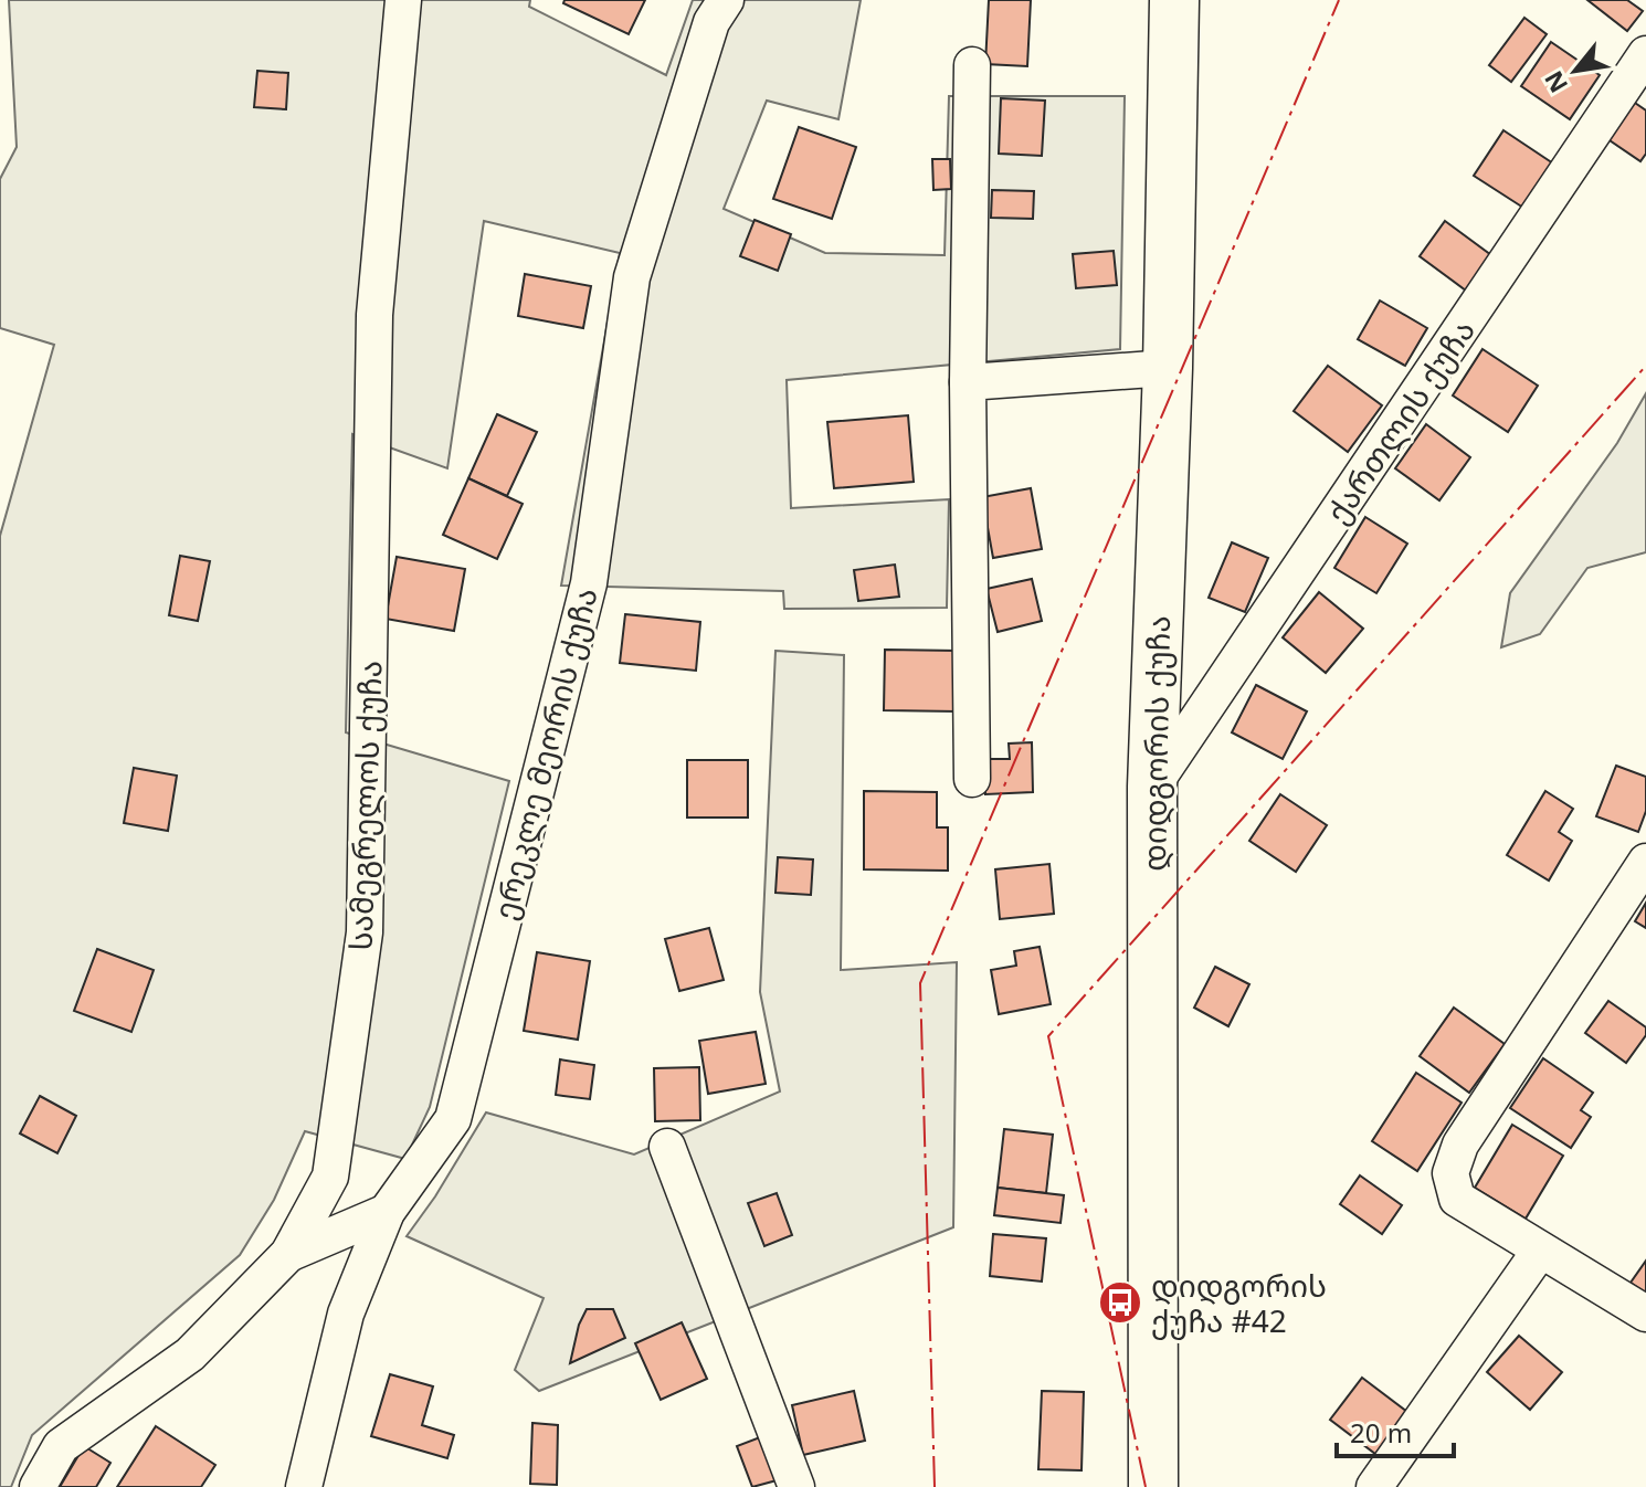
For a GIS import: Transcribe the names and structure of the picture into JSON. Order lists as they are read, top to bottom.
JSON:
{
  "streets": {
    "highway": ["დიდგორის ქუჩა"],
    "street": ["ქართლის ქუჩა", "ერეკლე მეორის ქუჩა", "სამეგრელოს ქუჩა"]
  },
  "crossings": [
    ["ქართლის ქუჩა", "დიდგორის ქუჩა"]
  ],
  "places": {
    "bus stop": ["დიდგორის ქუჩა #42"]
  },
  "scale_bar": "20 m",
  "north": "bottom left"
}
